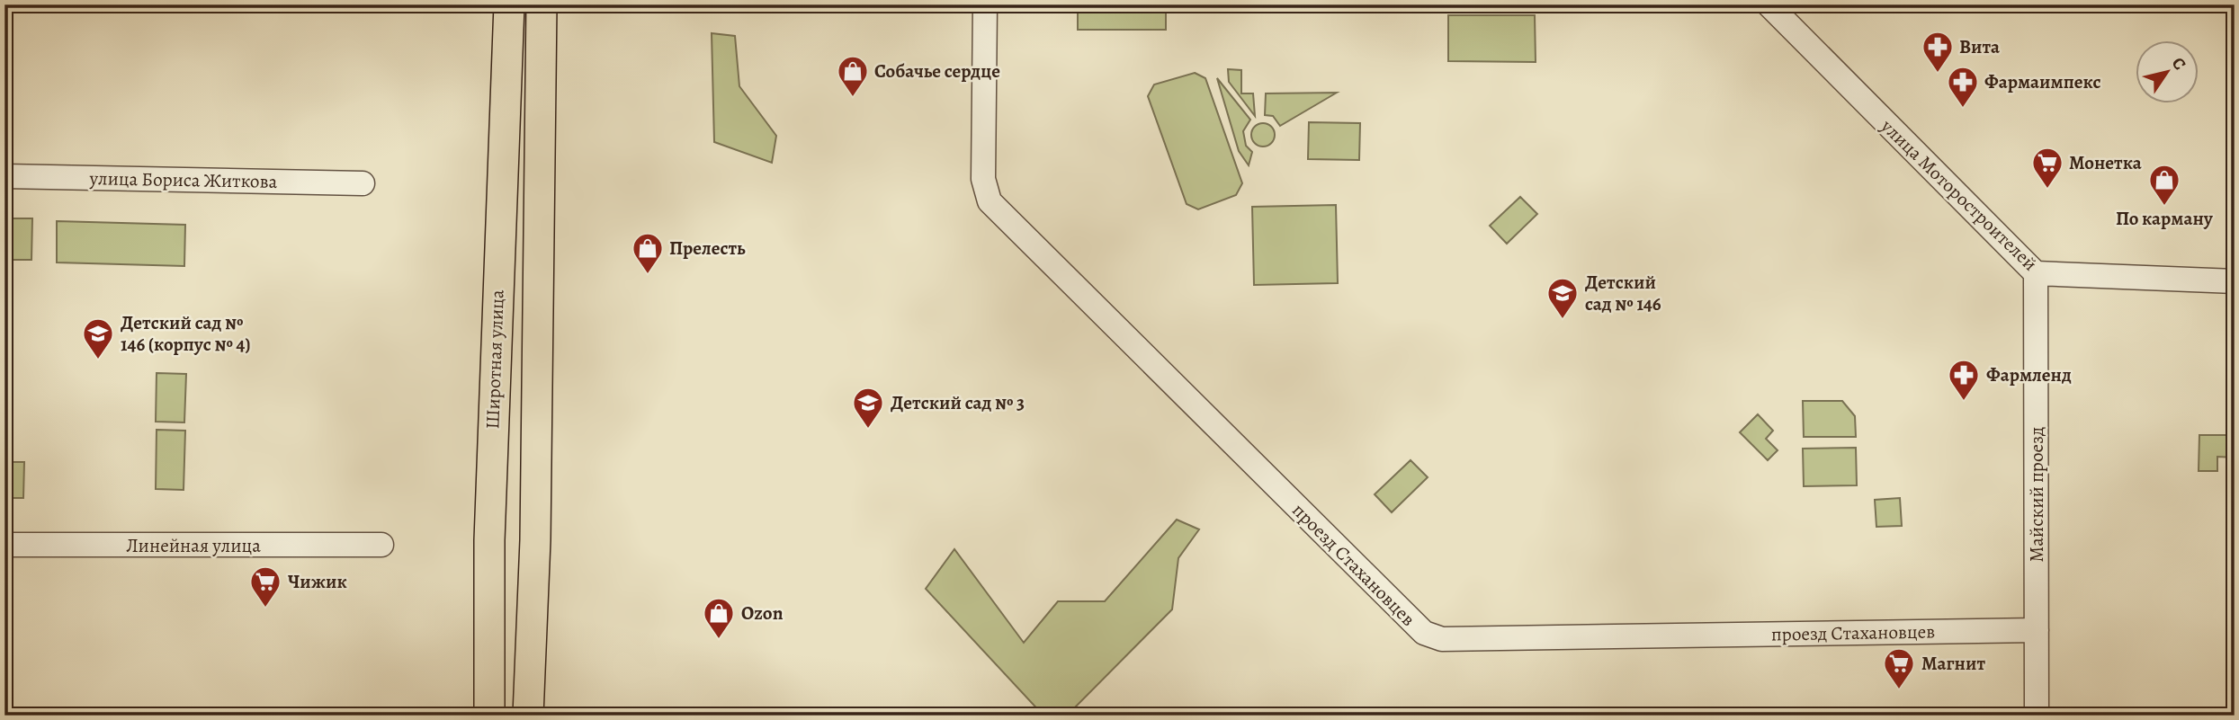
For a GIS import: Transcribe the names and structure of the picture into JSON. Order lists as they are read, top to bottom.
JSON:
{
  "streets": {
    "main road": ["Широтная улица"],
    "street": [
      "улица Бориса Житкова",
      "улица Моторостроителей",
      "Майский проезд",
      "Линейная улица",
      "проезд Стахановцев"
    ]
  },
  "crossings": [
    ["улица Моторостроителей", "Майский проезд"],
    ["Майский проезд", "проезд Стахановцев"]
  ],
  "places": {
    "pharmacy": ["Вита", "Фармаимпекс", "Фармленд"],
    "shop": [
      "Собачье сердце",
      "По карману",
      "Прелесть",
      "Ozon"
    ],
    "supermarket": ["Монетка", "Чижик", "Магнит"],
    "school or university": ["Детский сад № 146", "Детский сад № 146 (корпус № 4)", "Детский сад № 3"]
  },
  "north": "top right"
}
